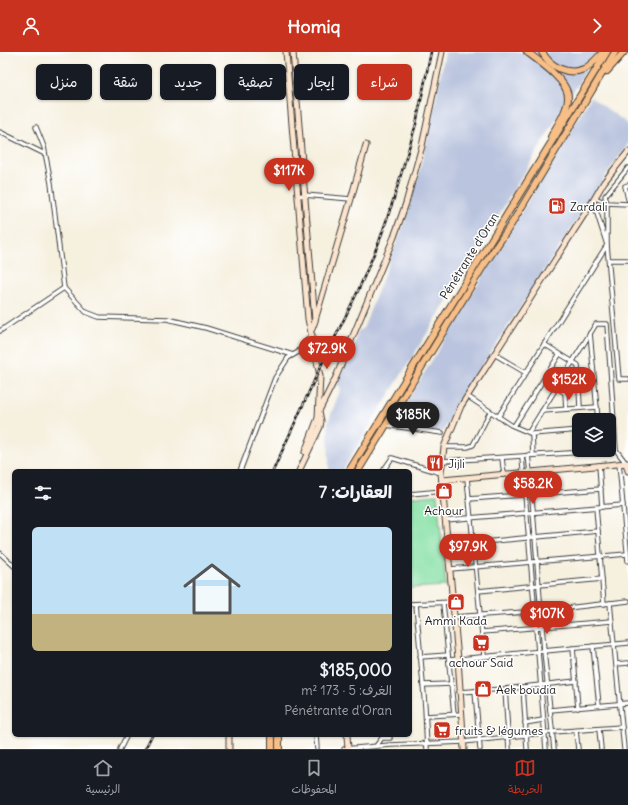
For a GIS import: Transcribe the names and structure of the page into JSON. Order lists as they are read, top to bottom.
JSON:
{
  "streets": {
    "highway": ["Pénétrante d'Oran"]
  },
  "places": {
    "fuel station": ["Zardali"],
    "restaurant": ["Jijli"],
    "shop": ["Achour", "Ammi Kada", "Aek boudia"],
    "supermarket": ["achour Said", "fruits & légumes"]
  },
  "page": {
    "header": "Homiq",
    "chip": [
      "شراء",
      "إيجار",
      "تصفية",
      "جديد",
      "شقة",
      "منزل"
    ],
    "price": [
      "$117K",
      "$72.9K",
      "$152K",
      "$185K",
      "$58.2K",
      "$97.9K",
      "$107K"
    ],
    "heading": "العقارات: 7",
    "list": [
      {
        "name": "$185,000",
        "note": "الغرف: 5 · 173 m² · Pénétrante d'Oran"
      }
    ],
    "tabs": ["الخريطة", "المحفوظات", "الرئيسية"]
  }
}
